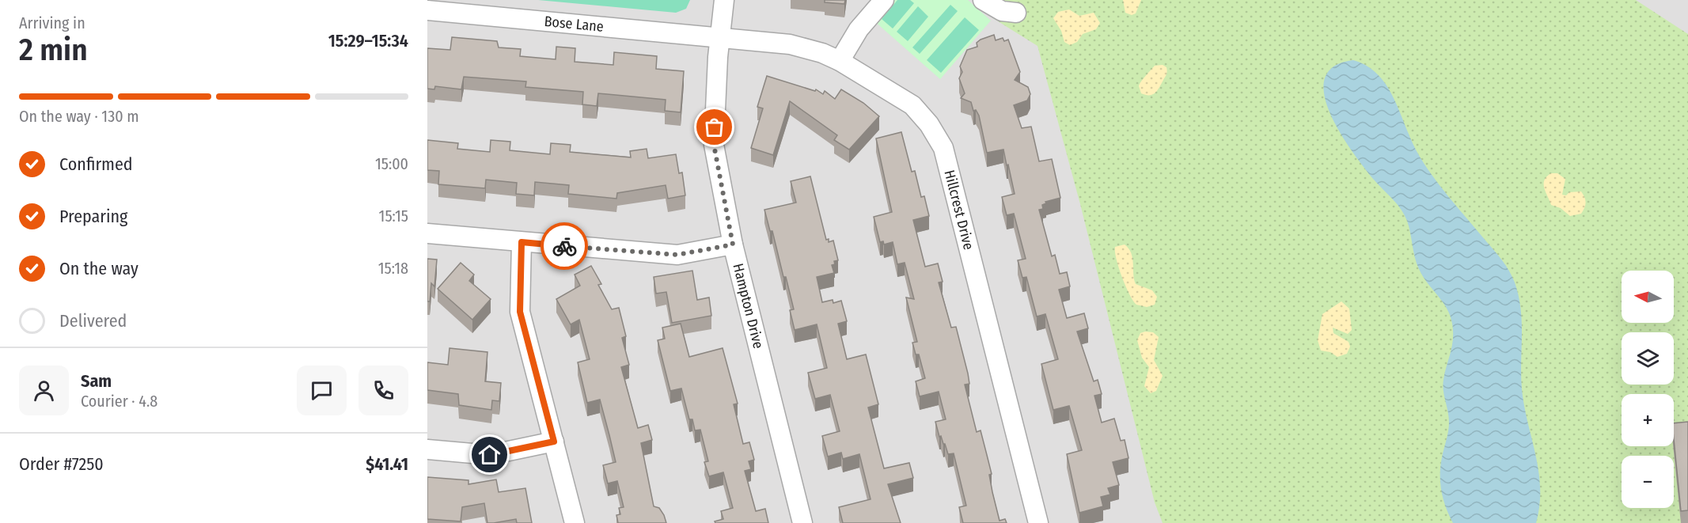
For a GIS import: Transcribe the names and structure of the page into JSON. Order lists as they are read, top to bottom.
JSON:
{
  "streets": {
    "street": ["Bose Lane", "Hillcrest Drive", "Hampton Drive"]
  },
  "crossings": [
    ["Bose Lane", "Hillcrest Drive"],
    ["Bose Lane", "Hampton Drive"],
    ["Hillcrest Drive", "Hampton Drive"]
  ],
  "north": "left",
  "page": {
    "heading": ["2 min", "Arriving in", "15:29–15:34"],
    "panel": [
      "Sam",
      "Courier · 4.8",
      "Order #7250",
      "$41.41"
    ],
    "bar": "On the way · 130 m",
    "list": [
      ["Confirmed", "15:00"],
      ["Preparing", "15:15"],
      ["On the way", "15:18"],
      "Delivered"
    ],
    "map_buttons": ["+", "−"]
  }
}
